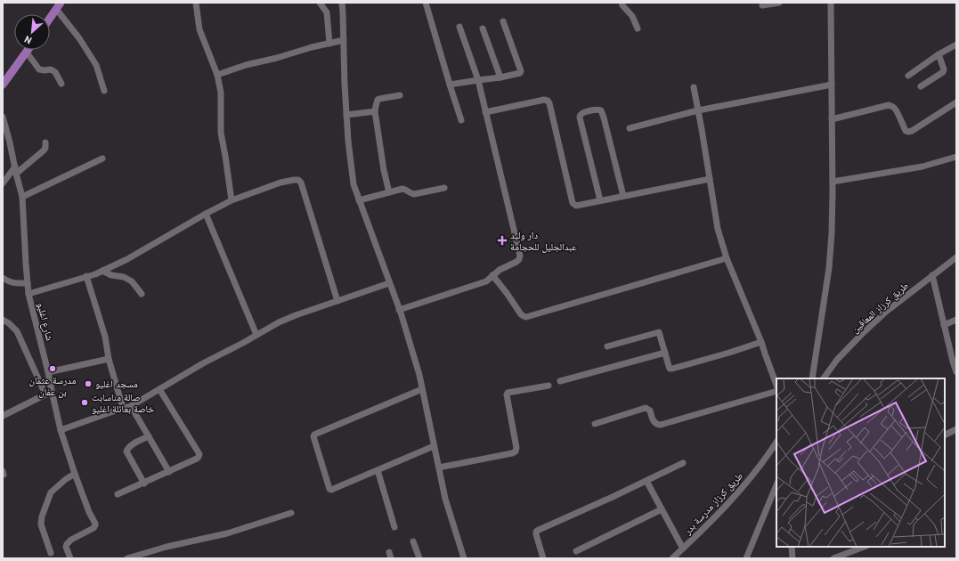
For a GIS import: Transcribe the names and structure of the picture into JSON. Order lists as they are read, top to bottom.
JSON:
{
  "streets": {
    "street": ["طريق كرزاز المعاقين", "شارع اغليو", "طريق كرزاز مدرسة بدر"]
  },
  "places": {
    "health": ["دار وليد عبدالجليل للحجامة"],
    "other": ["مدرسة عثمان بن عفان", "مسجد اغليو", "صالة مناسابت خاصة بعائلة اغليو"]
  },
  "north": "bottom left"
}
